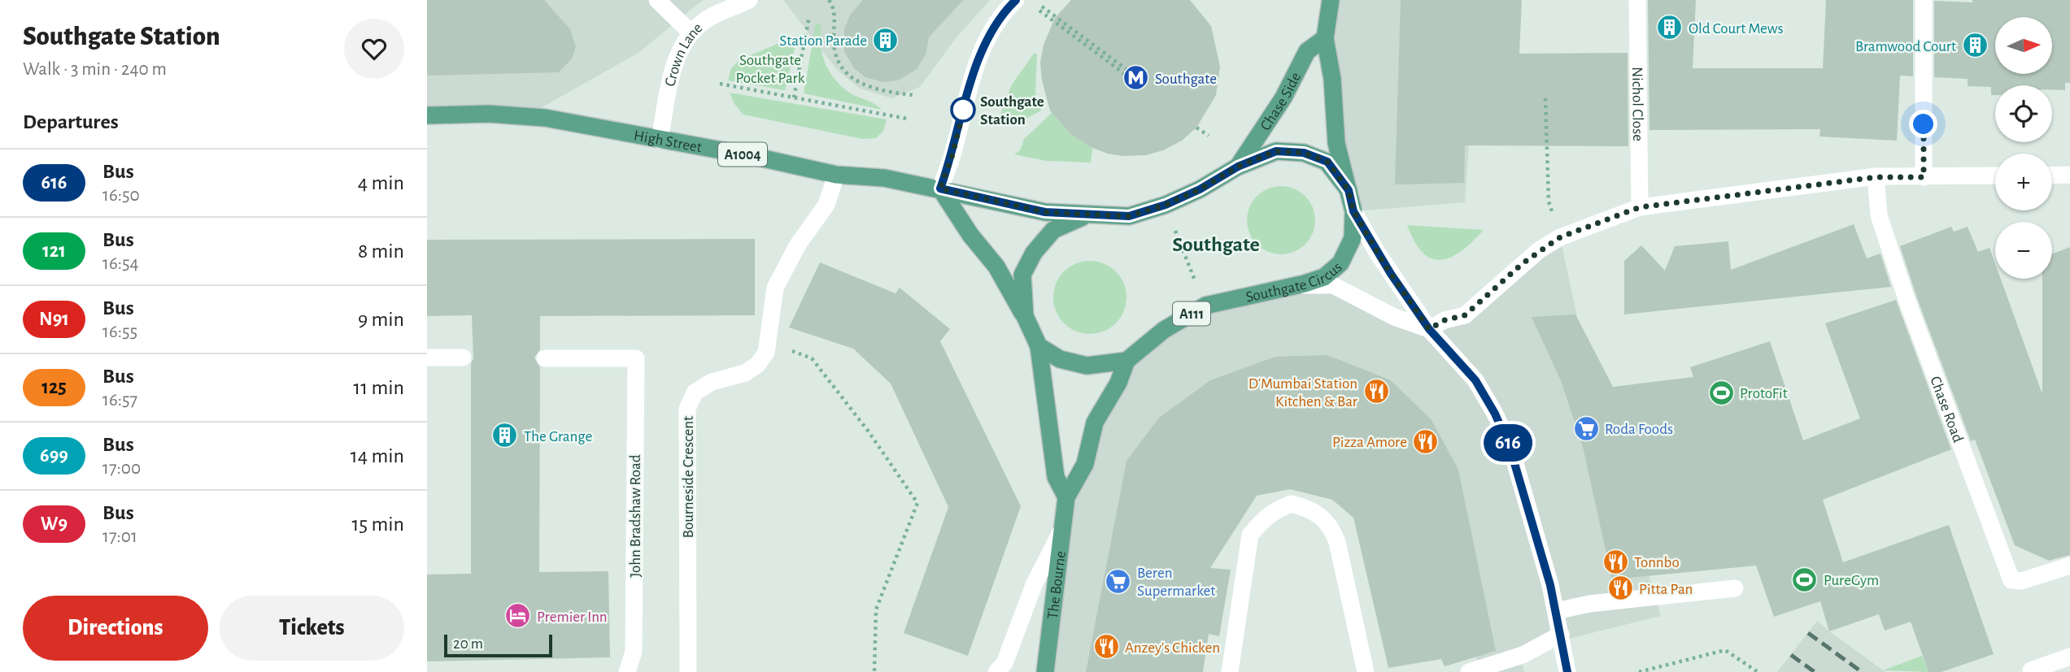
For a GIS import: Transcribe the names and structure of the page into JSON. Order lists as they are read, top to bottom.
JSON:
{
  "streets": {
    "main road": [
      "Chase Side",
      "High Street",
      "A1004",
      "Southgate Circus",
      "A111",
      "The Bourne"
    ],
    "street": [
      "Crown Lane",
      "Nichol Close",
      "Chase Road",
      "Bourneside Crescent",
      "John Bradshaw Road"
    ]
  },
  "crossings": [
    ["Crown Lane", "High Street"],
    ["Chase Side", "Southgate Circus"],
    ["Chase Side", "A111"],
    ["High Street", "Southgate Circus"],
    ["High Street", "Bourneside Crescent"],
    ["Southgate Circus", "A111"],
    ["Southgate Circus", "The Bourne"],
    ["A111", "The Bourne"]
  ],
  "districts": ["Southgate"],
  "parks": ["Southgate Pocket Park"],
  "places": {
    "building": [
      "Old Court Mews",
      "Station Parade",
      "Bramwood Court",
      "The Grange"
    ],
    "metro station": ["Southgate"],
    "other": ["Southgate Station"],
    "restaurant": [
      "D'Mumbai Station Kitchen & Bar",
      "Pizza Amore",
      "Tonnbo",
      "Pitta Pan",
      "Anzey's Chicken"
    ],
    "sports": ["ProtoFit", "PureGym"],
    "supermarket": ["Roda Foods", "Beren Supermarket"],
    "hotel": ["Premier Inn"]
  },
  "lines": ["bus line 616"],
  "scale_bar": "20 m",
  "north": "right",
  "page": {
    "heading": [
      ["Southgate Station", "Walk · 3 min · 240 m"],
      "Departures"
    ],
    "on_map": "616",
    "map_buttons": ["+", "−"],
    "list": [
      {
        "mark": "616",
        "name": "Bus",
        "note": "16:50",
        "value": "4 min"
      },
      {
        "mark": "121",
        "name": "Bus",
        "note": "16:54",
        "value": "8 min"
      },
      {
        "mark": "N91",
        "name": "Bus",
        "note": "16:55",
        "value": "9 min"
      },
      {
        "mark": "125",
        "name": "Bus",
        "note": "16:57",
        "value": "11 min"
      },
      {
        "mark": "699",
        "name": "Bus",
        "note": "17:00",
        "value": "14 min"
      },
      {
        "mark": "W9",
        "name": "Bus",
        "note": "17:01",
        "value": "15 min"
      }
    ],
    "buttons": ["Directions", "Tickets"],
    "scale": "20 m"
  }
}
